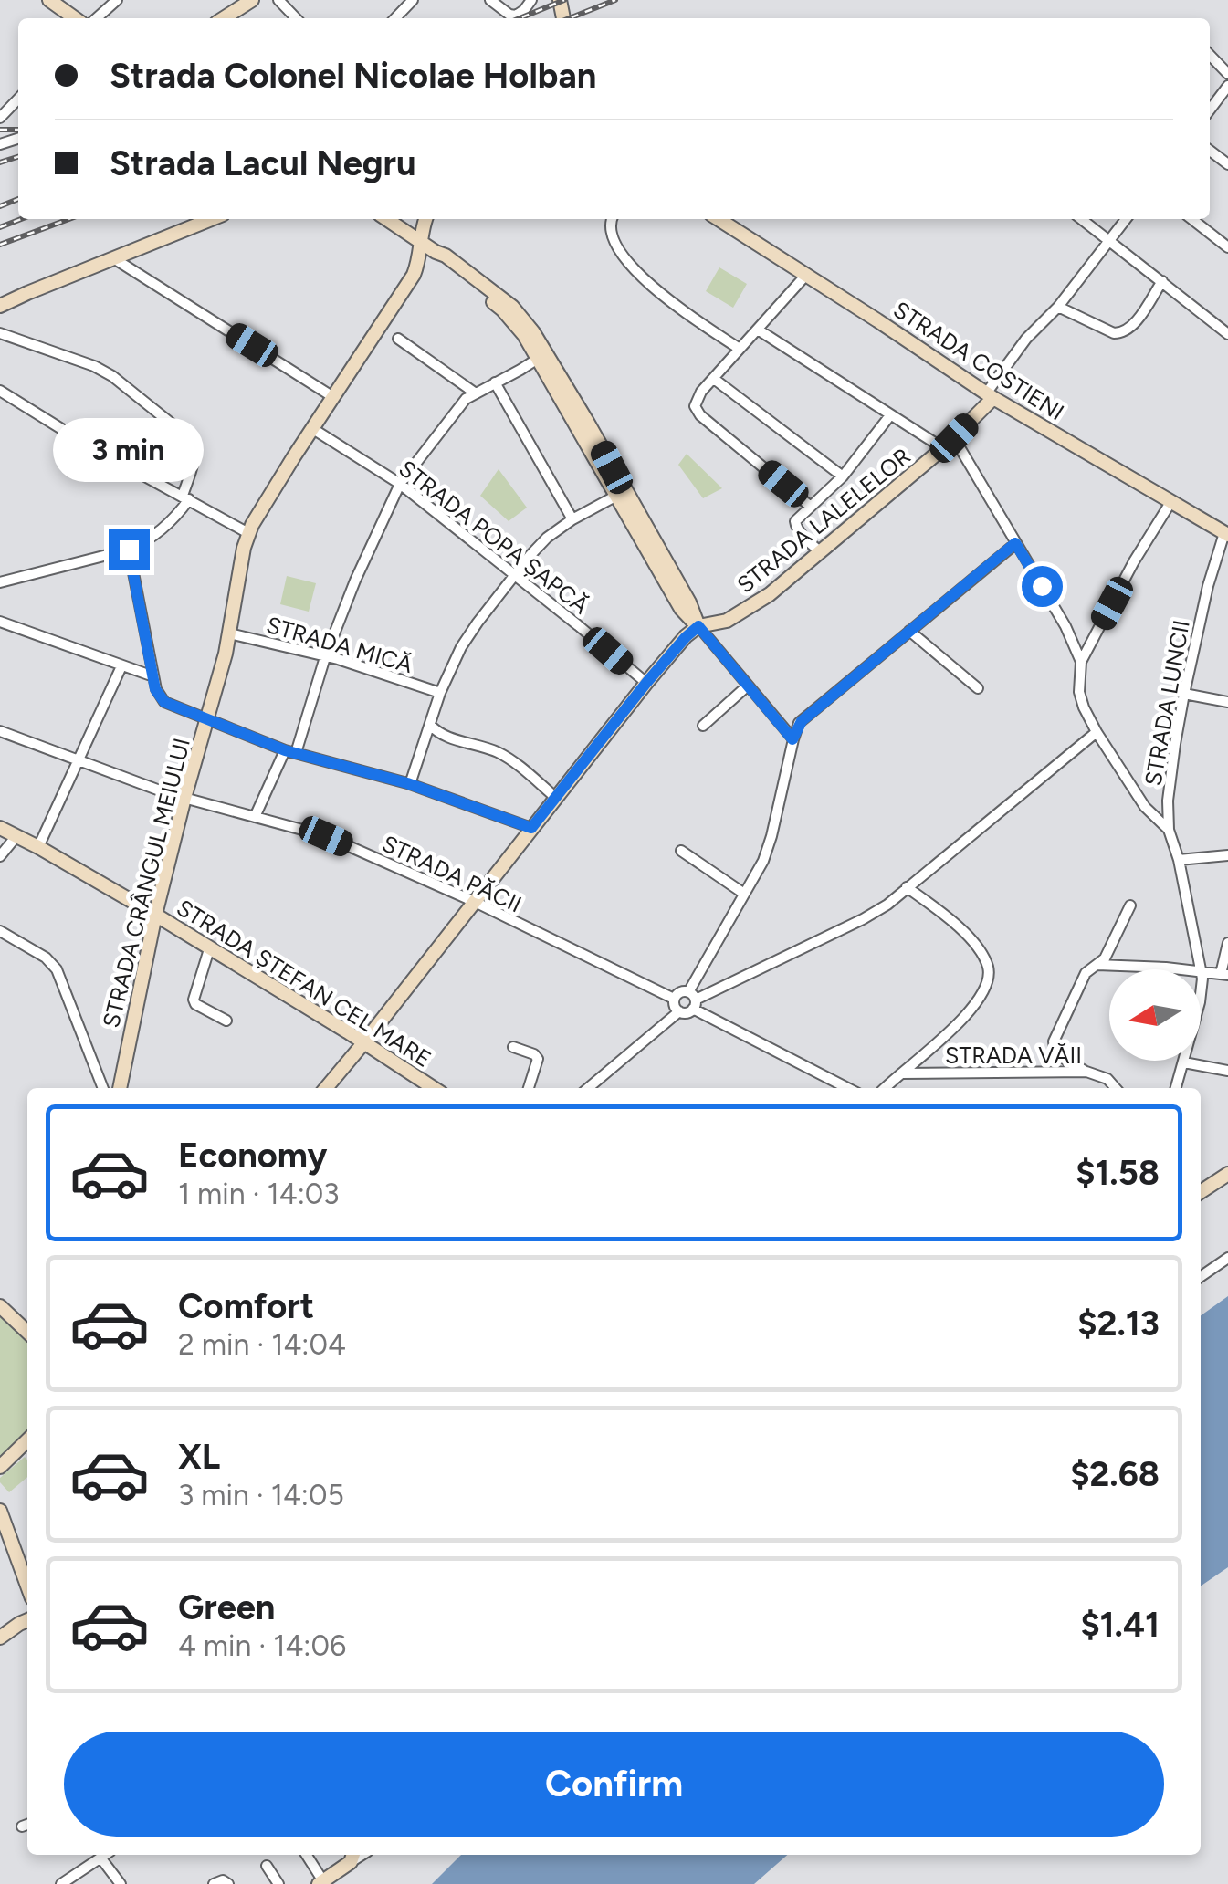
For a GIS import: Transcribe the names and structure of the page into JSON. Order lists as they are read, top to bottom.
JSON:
{
  "streets": {
    "street": [
      "STRADA COSTIENI",
      "STRADA LALELELOR",
      "STRADA POPA ȘAPCĂ",
      "STRADA MICĂ",
      "STRADA LUNCII",
      "STRADA PĂCII",
      "STRADA CRÂNGUL MEIULUI",
      "STRADA ȘTEFAN CEL MARE",
      "STRADA VĂII"
    ]
  },
  "crossings": [
    ["STRADA COSTIENI", "STRADA LALELELOR"],
    ["STRADA COSTIENI", "STRADA LUNCII"],
    ["STRADA LALELELOR", "STRADA POPA ȘAPCĂ"],
    ["STRADA LALELELOR", "STRADA PĂCII"],
    ["STRADA LALELELOR", "STRADA ȘTEFAN CEL MARE"],
    ["STRADA POPA ȘAPCĂ", "STRADA CRÂNGUL MEIULUI"],
    ["STRADA MICĂ", "STRADA CRÂNGUL MEIULUI"],
    ["STRADA PĂCII", "STRADA CRÂNGUL MEIULUI"],
    ["STRADA CRÂNGUL MEIULUI", "STRADA ȘTEFAN CEL MARE"]
  ],
  "north": "left",
  "page": {
    "banner": ["Strada Colonel Nicolae Holban", "Strada Lacul Negru"],
    "bubble": "3 min",
    "list": [
      {
        "name": "Economy",
        "note": "1 min · 14:03",
        "value": "$1.58"
      },
      {
        "name": "Comfort",
        "note": "2 min · 14:04",
        "value": "$2.13"
      },
      {
        "name": "XL",
        "note": "3 min · 14:05",
        "value": "$2.68"
      },
      {
        "name": "Green",
        "note": "4 min · 14:06",
        "value": "$1.41"
      }
    ],
    "buttons": "Confirm"
  }
}
